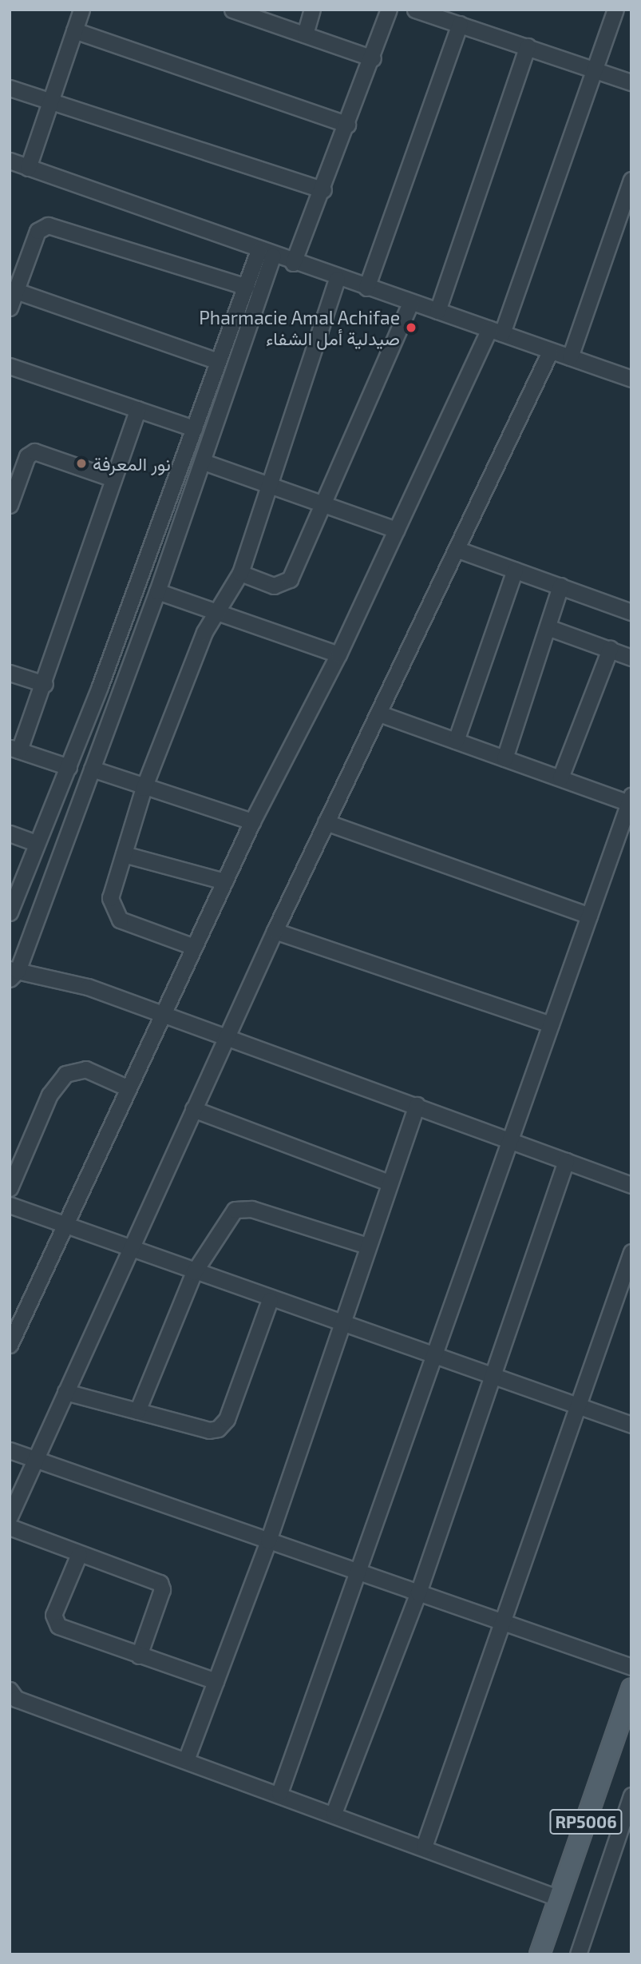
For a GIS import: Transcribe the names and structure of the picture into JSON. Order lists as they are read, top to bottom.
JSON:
{
  "streets": {
    "main road": ["RP5006"]
  },
  "places": ["Pharmacie Amal Achifae صيدلية أمل الشفاء", "نور المعرفة"]
}
